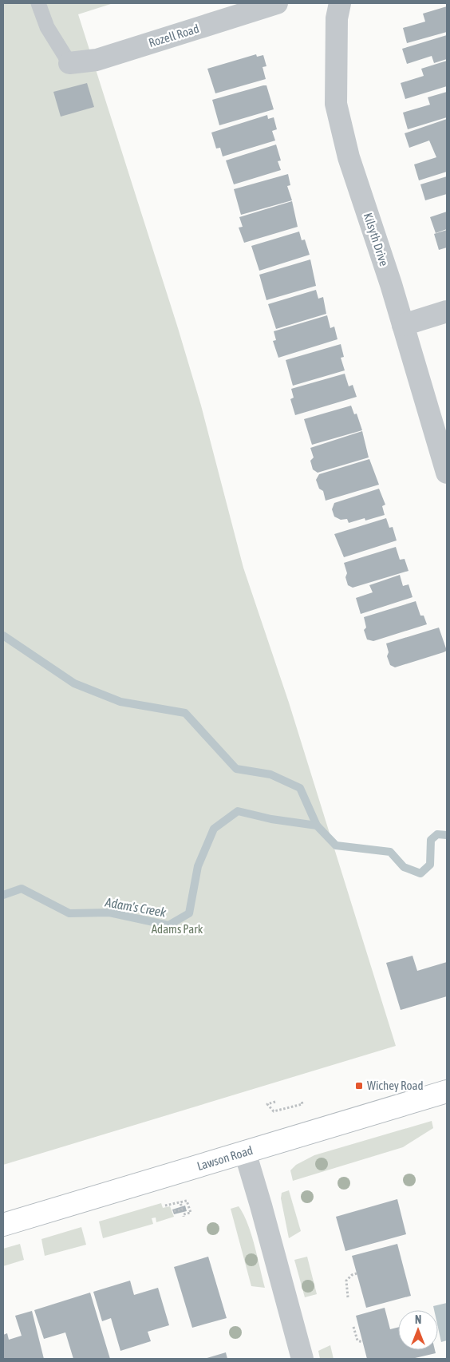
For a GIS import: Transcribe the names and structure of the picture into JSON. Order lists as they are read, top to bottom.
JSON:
{
  "streets": {
    "street": ["Rozell Road", "Kilsyth Drive", "Lawson Road"]
  },
  "water": ["Adam's Creek"],
  "parks": ["Adams Park"],
  "places": {
    "transit": ["Wichey Road"]
  },
  "north": "top"
}
